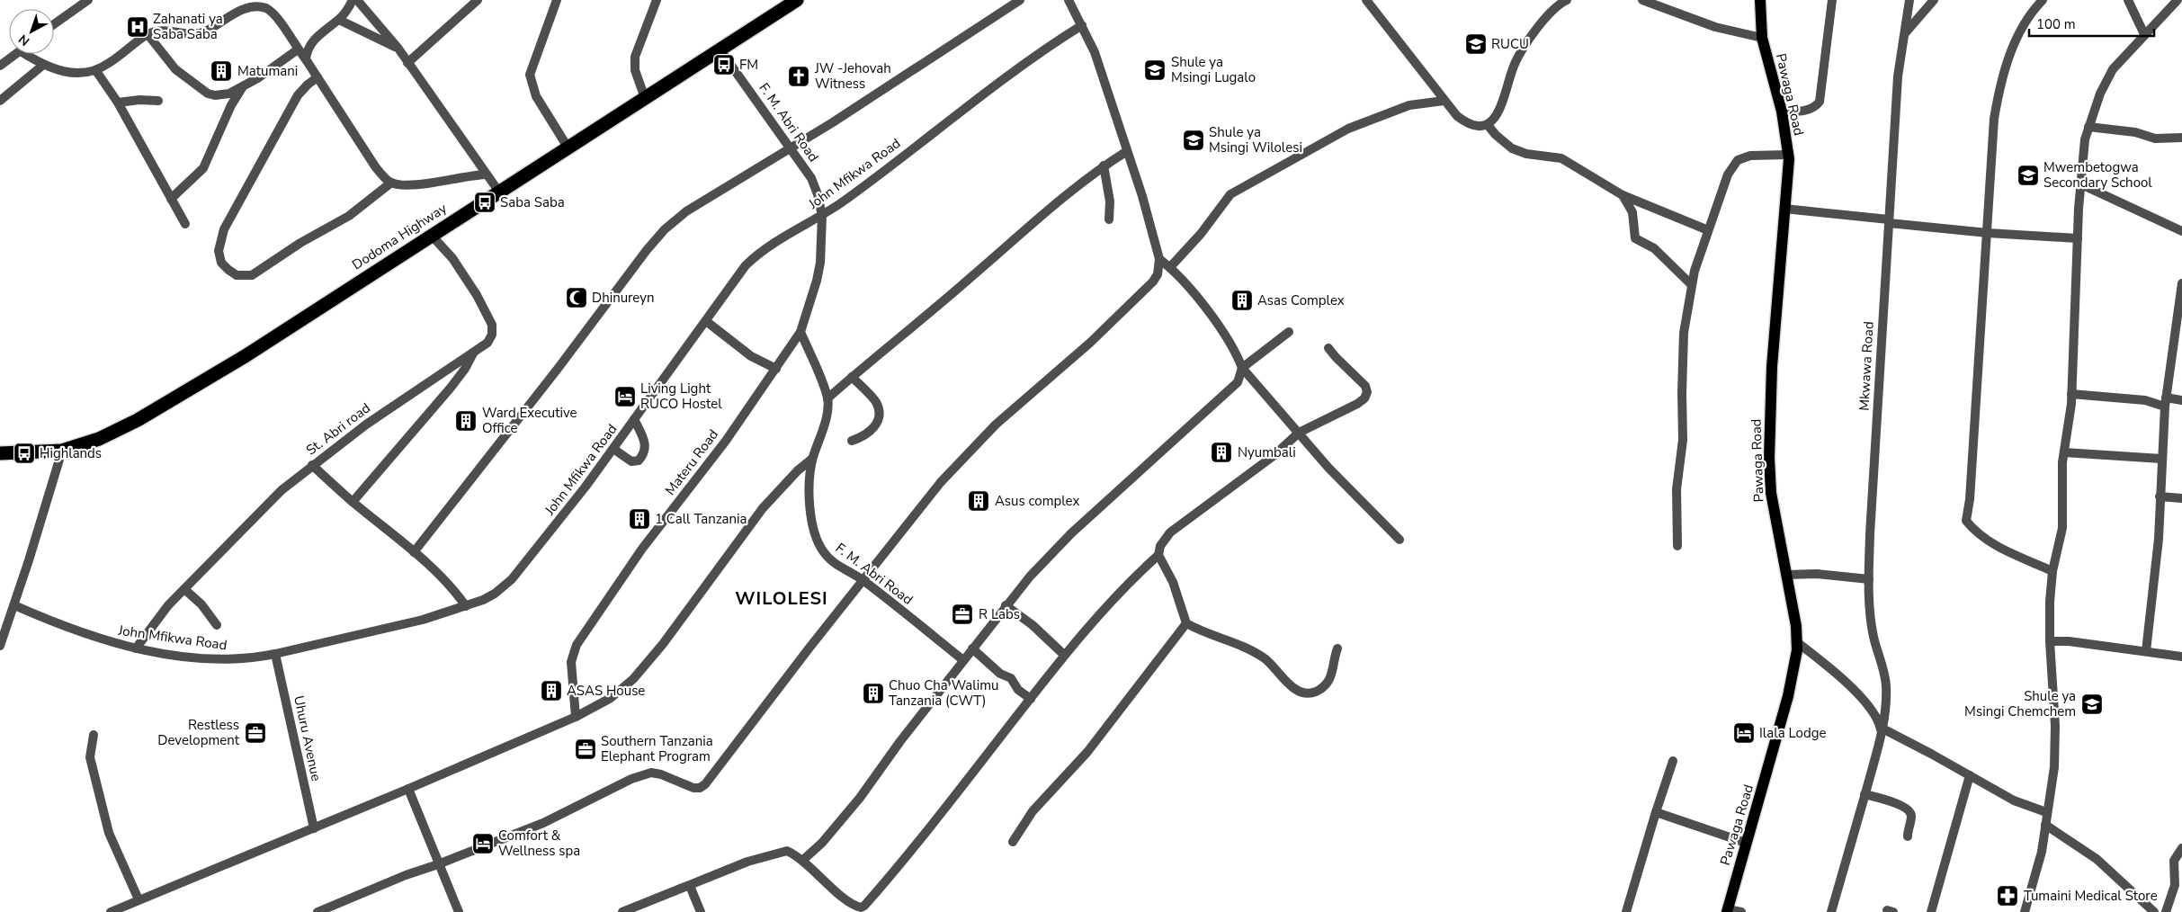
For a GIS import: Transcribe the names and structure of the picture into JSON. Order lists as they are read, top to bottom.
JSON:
{
  "streets": {
    "highway": ["Dodoma Highway"],
    "main road": ["Pawaga Road"],
    "street": [
      "F. M. Abri Road",
      "John Mfikwa Road",
      "Mkwawa Road",
      "St. Abri road",
      "Materu Road",
      "Uhuru Avenue"
    ]
  },
  "crossings": [
    ["F. M. Abri Road", "John Mfikwa Road"],
    ["F. M. Abri Road", "Dodoma Highway"],
    ["F. M. Abri Road", "Materu Road"],
    ["John Mfikwa Road", "St. Abri road"],
    ["John Mfikwa Road", "Materu Road"],
    ["John Mfikwa Road", "Uhuru Avenue"],
    ["Dodoma Highway", "St. Abri road"]
  ],
  "districts": ["WILOLESI"],
  "places": {
    "hospital": ["Zahanati ya Saba Saba"],
    "school or university": [
      "RUCU",
      "Shule ya Msingi Lugalo",
      "Shule ya Msingi Wilolesi",
      "Mwembetogwa Secondary School",
      "Shule ya Msingi Chemchem"
    ],
    "bus stop": ["FM", "Saba Saba", "Highlands"],
    "building": [
      "Matumani",
      "Asas Complex",
      "Ward Executive Office",
      "Nyumbali",
      "Asus complex",
      "1 Call Tanzania",
      "ASAS House",
      "Chuo Cha Walimu Tanzania (CWT)"
    ],
    "church": ["JW -Jehovah Witness"],
    "mosque": ["Dhinureyn"],
    "hotel": ["Living Light RUCO Hostel", "Ilala Lodge", "Comfort & Wellness spa"],
    "office": ["R Labs", "Restless Development", "Southern Tanzania Elephant Program"],
    "pharmacy": ["Tumaini Medical Store"]
  },
  "scale_bar": "100 m",
  "north": "bottom left"
}
